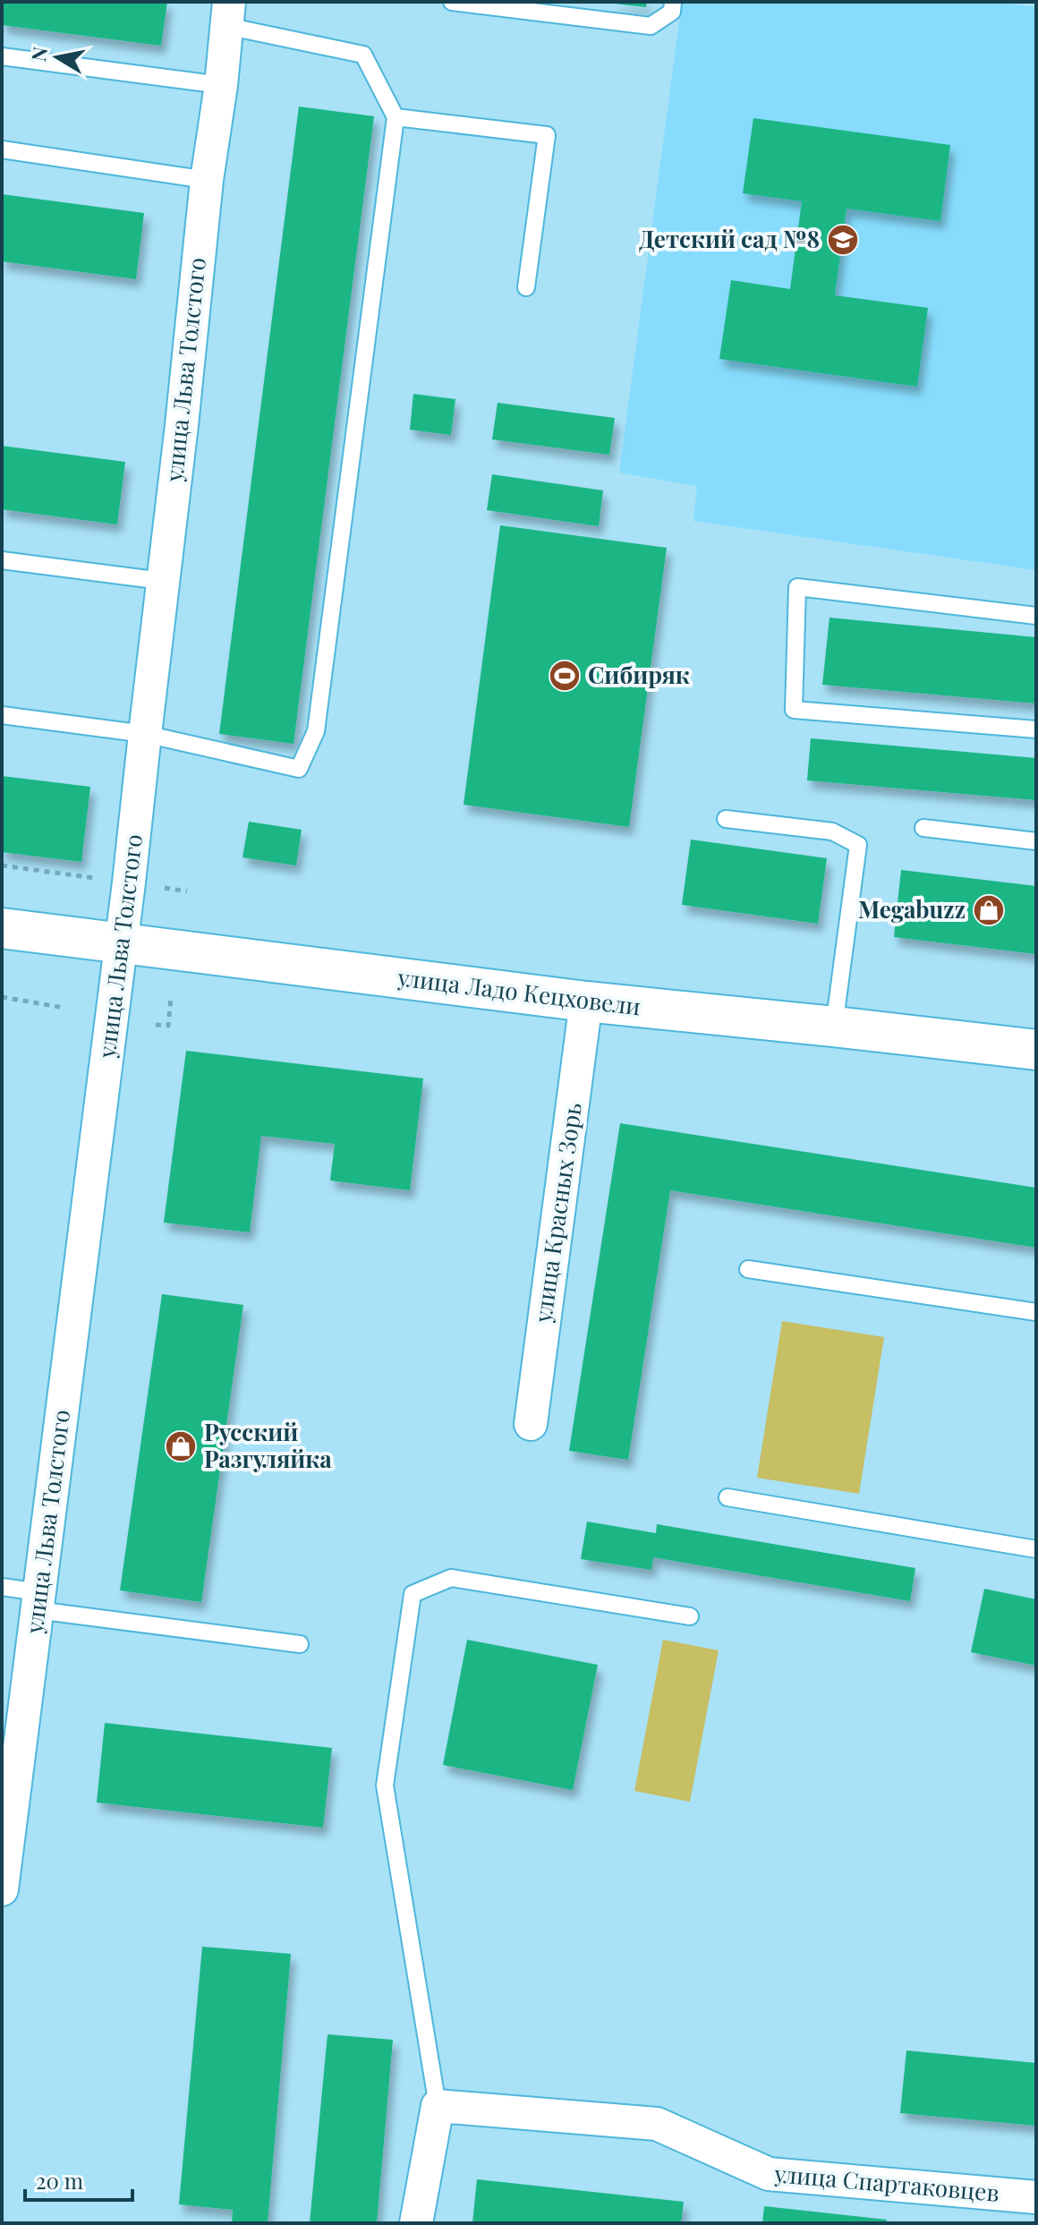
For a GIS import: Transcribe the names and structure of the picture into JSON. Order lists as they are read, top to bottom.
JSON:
{
  "streets": {
    "main road": ["улица Ладо Кецховели"],
    "street": ["улица Льва Толстого", "улица Красных Зорь", "улица Спартаковцев"]
  },
  "crossings": [
    ["улица Льва Толстого", "улица Ладо Кецховели"],
    ["улица Ладо Кецховели", "улица Красных Зорь"]
  ],
  "places": {
    "school or university": ["Детский сад №8"],
    "sports": ["Сибиряк"],
    "shop": ["Megabuzz", "Русский Разгуляйка"]
  },
  "scale_bar": "20 m",
  "north": "left"
}
